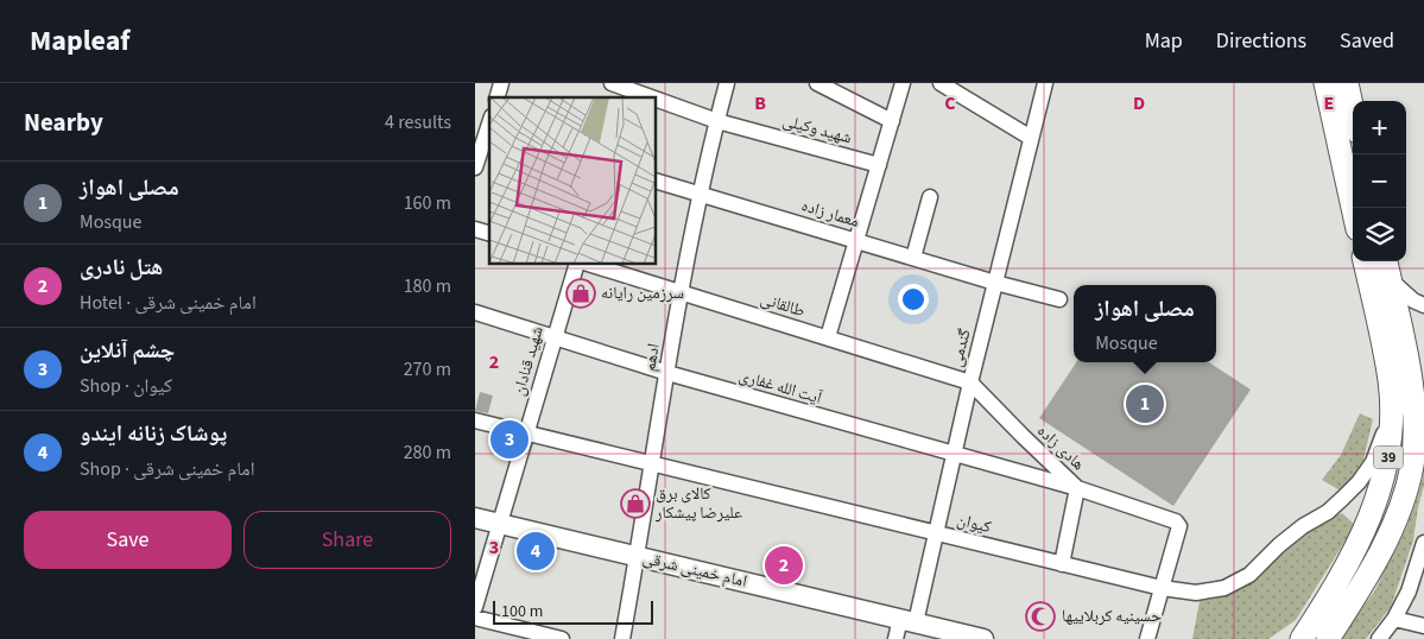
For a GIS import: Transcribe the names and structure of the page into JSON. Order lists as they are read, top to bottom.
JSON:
{
  "streets": {
    "highway": ["39"],
    "main road": ["امام خمینی شرقی"],
    "street": [
      "شهید وکیلی",
      "معمار زاده",
      "طالقانی",
      "گندمی",
      "ادهم",
      "شهید قنادان",
      "آیت الله غفاری",
      "هادی زاده",
      "کیوان"
    ]
  },
  "crossings": [
    ["شهید وکیلی", "ادهم"],
    ["معمار زاده", "گندمی"],
    ["معمار زاده", "ادهم"],
    ["طالقانی", "گندمی"],
    ["طالقانی", "ادهم"],
    ["طالقانی", "هادی زاده"],
    ["گندمی", "آیت الله غفاری"],
    ["گندمی", "هادی زاده"],
    ["گندمی", "کیوان"],
    ["گندمی", "امام خمینی شرقی"],
    ["ادهم", "آیت الله غفاری"],
    ["ادهم", "کیوان"],
    ["ادهم", "امام خمینی شرقی"],
    ["شهید قنادان", "آیت الله غفاری"],
    ["شهید قنادان", "کیوان"],
    ["شهید قنادان", "امام خمینی شرقی"],
    ["آیت الله غفاری", "هادی زاده"],
    ["هادی زاده", "کیوان"],
    ["39", "کیوان"]
  ],
  "places": {
    "shop": ["سرزمین رایانه", "کالای برق علیرضا پیشکار"],
    "mosque": ["حسینیه کربلاییها"]
  },
  "scale_bar": "100 m",
  "page": {
    "header": "Mapleaf",
    "nav": ["Map", "Directions", "Saved"],
    "heading": ["Nearby", "4 results"],
    "map_buttons": ["+", "−"],
    "list": [
      {
        "mark": "1",
        "name": "مصلی اهواز",
        "note": "Mosque",
        "value": "160 m"
      },
      {
        "mark": "2",
        "name": "هتل نادری",
        "note": "Hotel · امام خمینی شرقی",
        "value": "180 m"
      },
      {
        "mark": "3",
        "name": "چشم آنلاین",
        "note": "Shop · کیوان",
        "value": "270 m"
      },
      {
        "mark": "4",
        "name": "پوشاک زنانه ایندو",
        "note": "Shop · امام خمینی شرقی",
        "value": "280 m"
      }
    ],
    "popup": ["مصلی اهواز", "Mosque"],
    "pins": [
      "1",
      "3",
      "4",
      "2"
    ],
    "buttons": ["Save", "Share"],
    "scale": "100 m"
  },
  "grid": {
    "columns": [
      "B",
      "C",
      "D",
      "E"
    ],
    "rows": ["2", "3"]
  }
}
